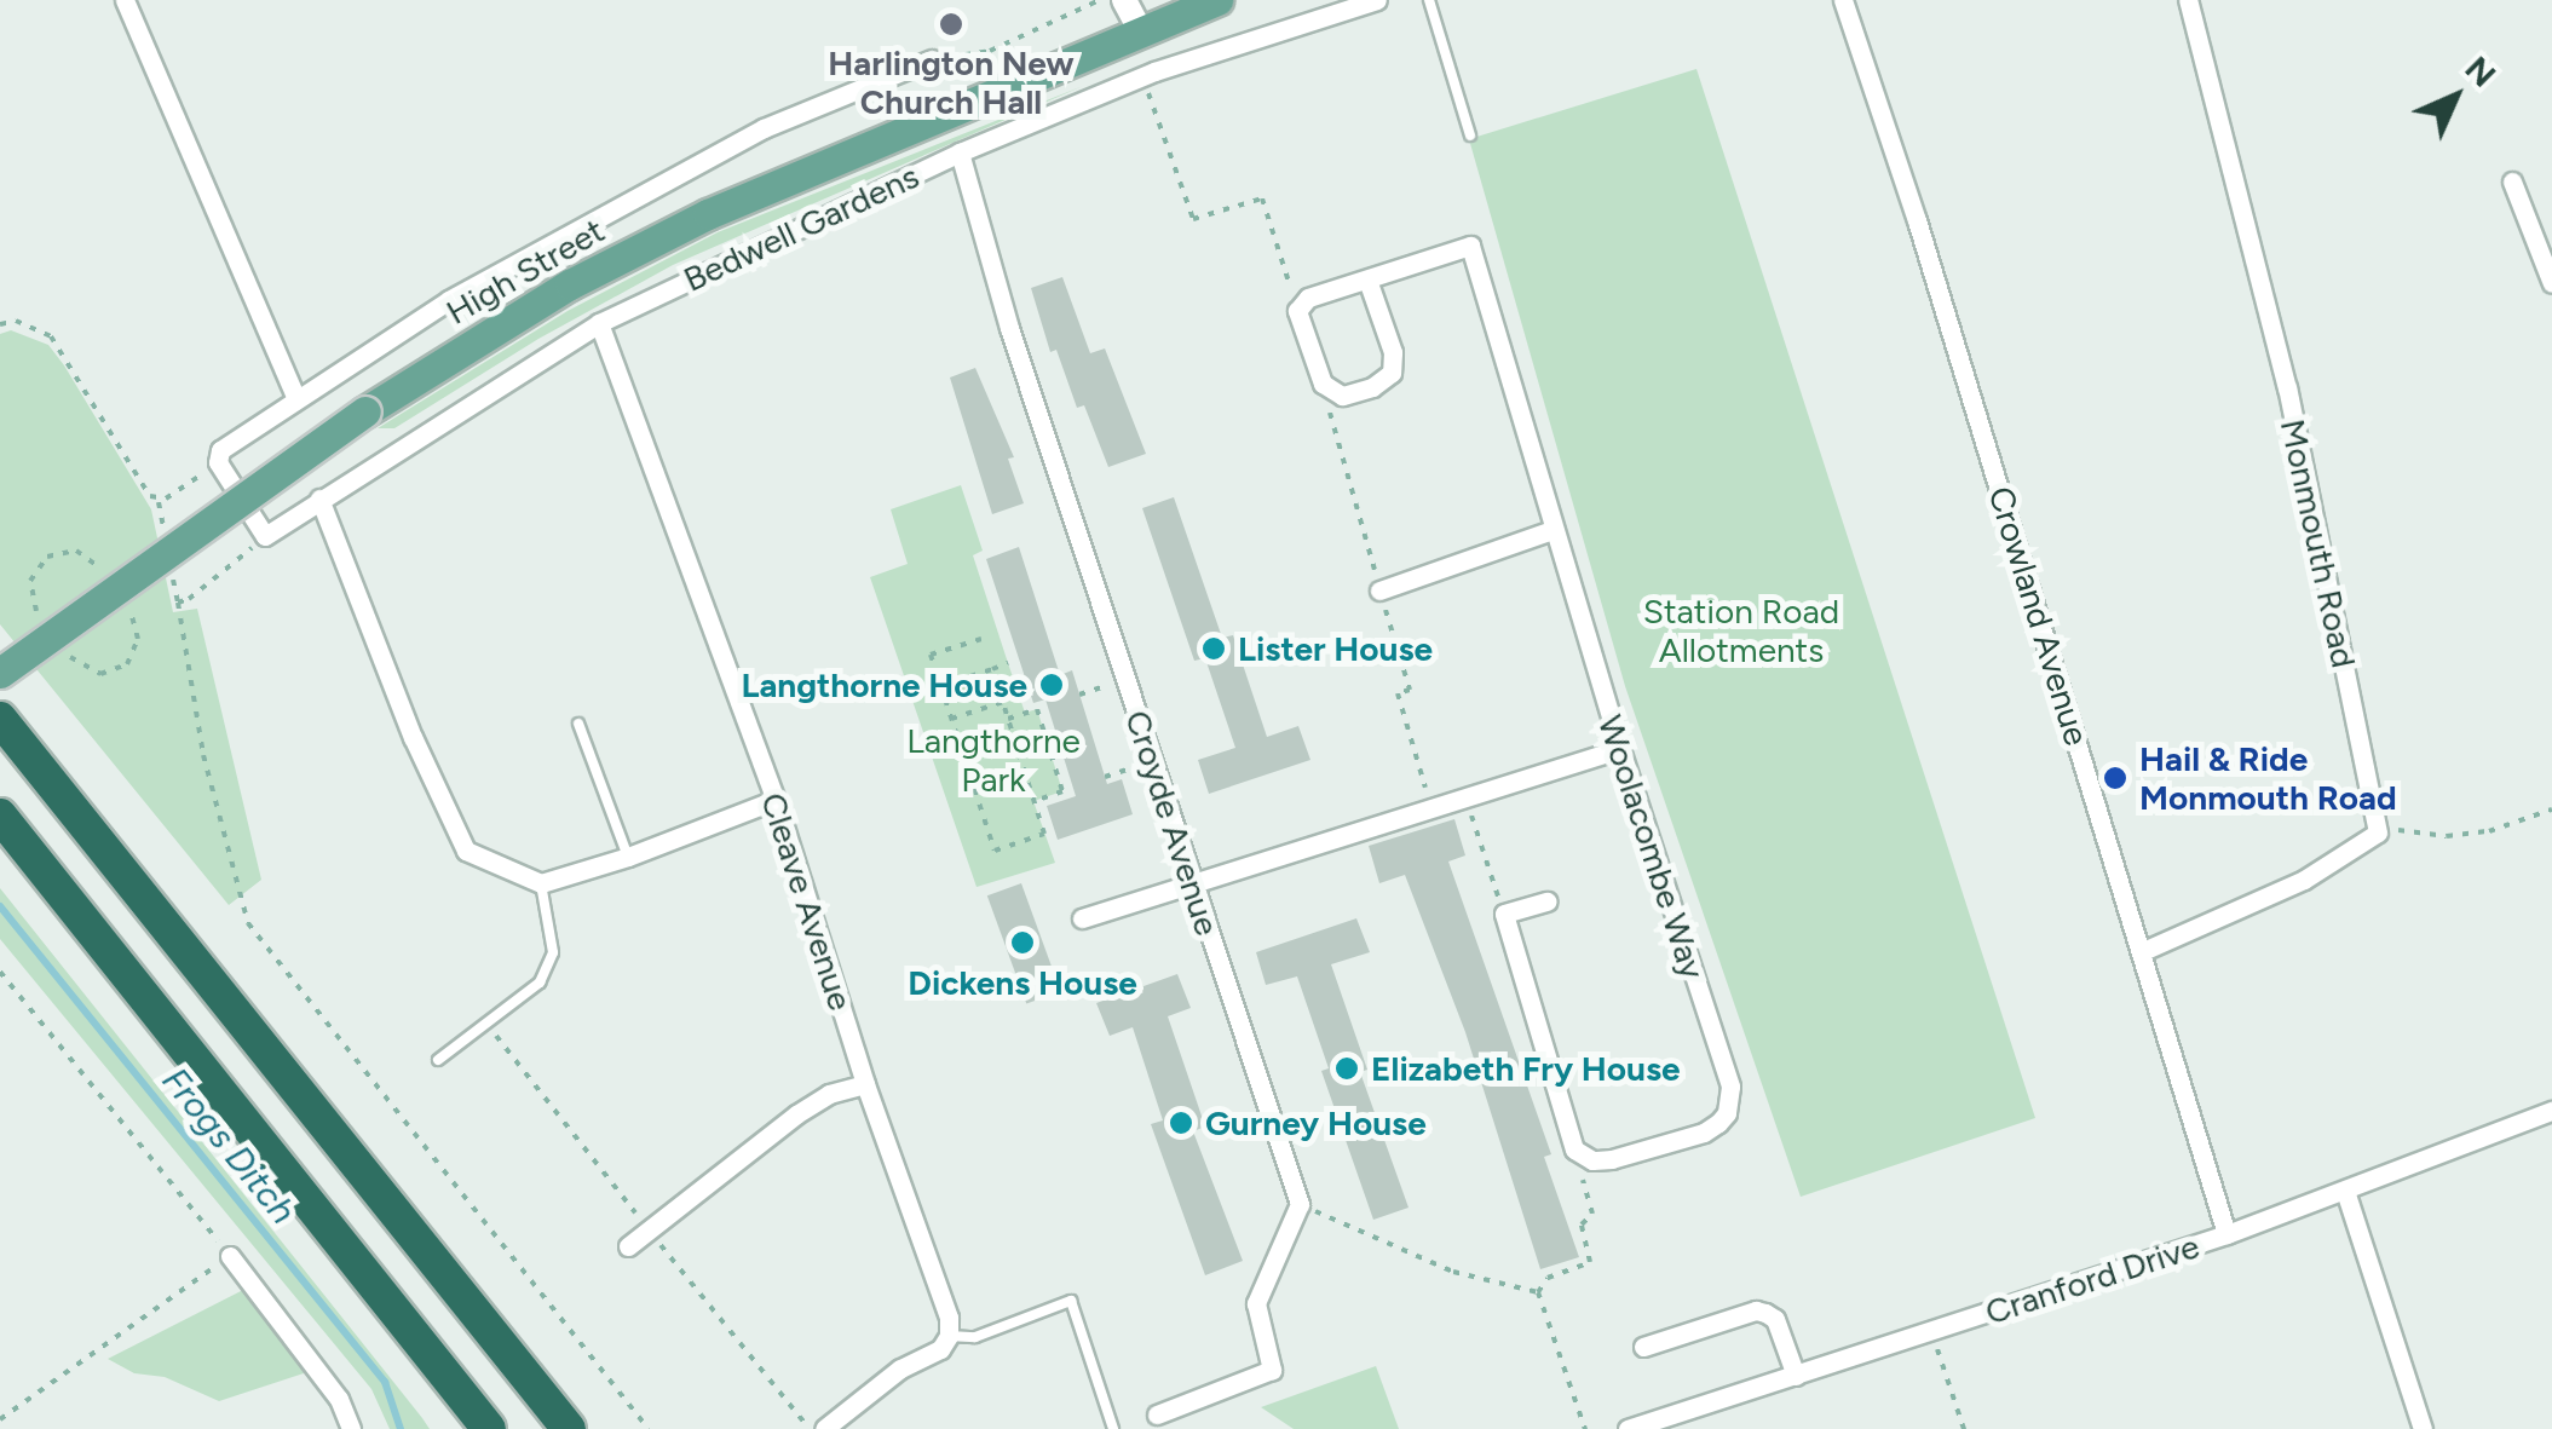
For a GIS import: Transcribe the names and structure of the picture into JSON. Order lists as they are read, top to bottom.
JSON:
{
  "streets": {
    "main road": ["High Street"],
    "street": [
      "Bedwell Gardens",
      "Monmouth Road",
      "Crowland Avenue",
      "Croyde Avenue",
      "Woolacombe Way",
      "Cleave Avenue",
      "Cranford Drive"
    ]
  },
  "crossings": [
    ["Bedwell Gardens", "Croyde Avenue"],
    ["Bedwell Gardens", "Cleave Avenue"],
    ["Crowland Avenue", "Cranford Drive"]
  ],
  "water": ["Frogs Ditch"],
  "parks": ["Station Road Allotments", "Langthorne Park"],
  "places": [
    "Harlington New Church Hall",
    "Lister House",
    "Langthorne House",
    "Hail & Ride Monmouth Road",
    "Dickens House",
    "Elizabeth Fry House",
    "Gurney House"
  ],
  "north": "top right"
}
